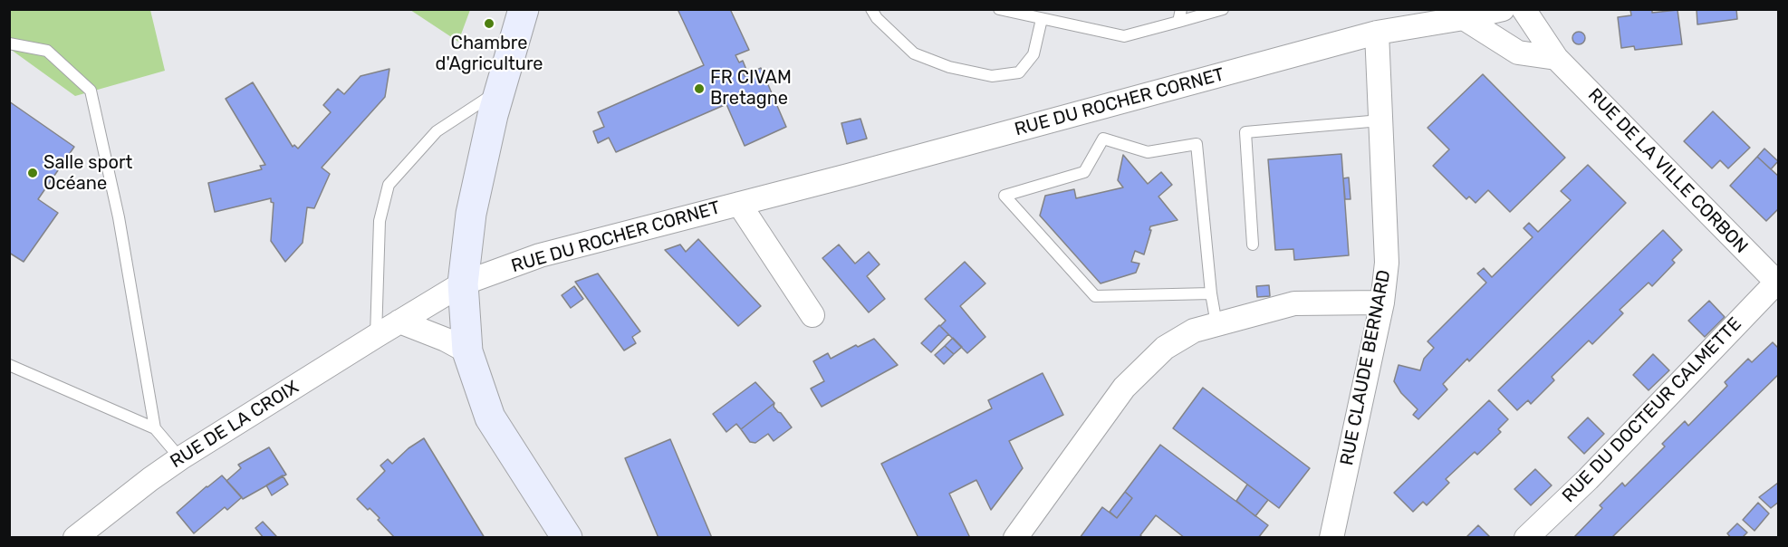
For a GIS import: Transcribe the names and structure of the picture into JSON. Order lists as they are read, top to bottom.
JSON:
{
  "streets": {
    "street": [
      "RUE DU ROCHER CORNET",
      "RUE DE LA VILLE CORBON",
      "RUE CLAUDE BERNARD",
      "RUE DU DOCTEUR CALMETTE",
      "RUE DE LA CROIX"
    ]
  },
  "crossings": [
    ["RUE DU ROCHER CORNET", "RUE CLAUDE BERNARD"],
    ["RUE DU ROCHER CORNET", "RUE DE LA CROIX"],
    ["RUE DE LA VILLE CORBON", "RUE DU DOCTEUR CALMETTE"]
  ],
  "places": ["Chambre d'Agriculture", "FR CIVAM Bretagne", "Salle sport Océane"]
}
